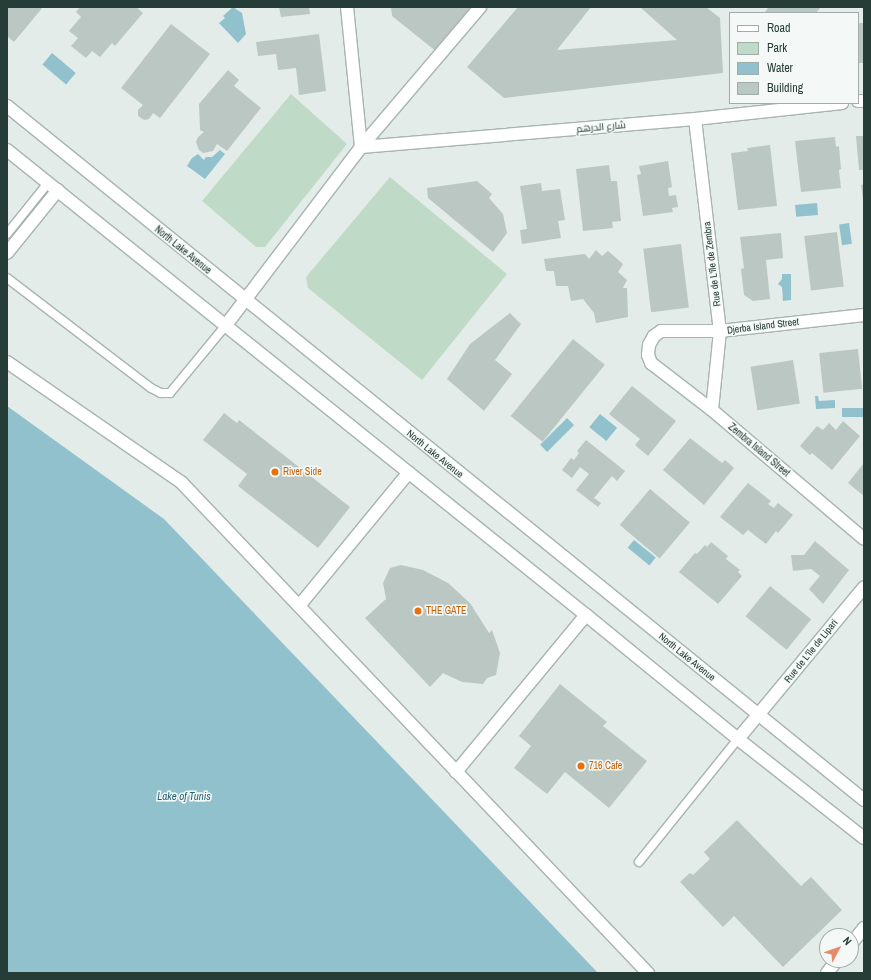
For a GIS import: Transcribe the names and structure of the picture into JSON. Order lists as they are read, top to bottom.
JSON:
{
  "streets": {
    "street": [
      "شارع الدرهم",
      "North Lake Avenue",
      "Rue de L'île de Zembra",
      "Djerba Island Street",
      "Zembra Island Street",
      "Rue de L'île de Lipari"
    ]
  },
  "crossings": [
    ["شارع الدرهم", "Rue de L'île de Zembra"],
    ["North Lake Avenue", "Rue de L'île de Lipari"],
    ["Rue de L'île de Zembra", "Djerba Island Street"],
    ["Rue de L'île de Zembra", "Zembra Island Street"],
    ["Djerba Island Street", "Zembra Island Street"]
  ],
  "water": ["Lake of Tunis"],
  "places": ["River Side", "THE GATE", "716 Cafe"],
  "legend": [
    "Road",
    "Park",
    "Water",
    "Building"
  ],
  "north": "top right"
}
